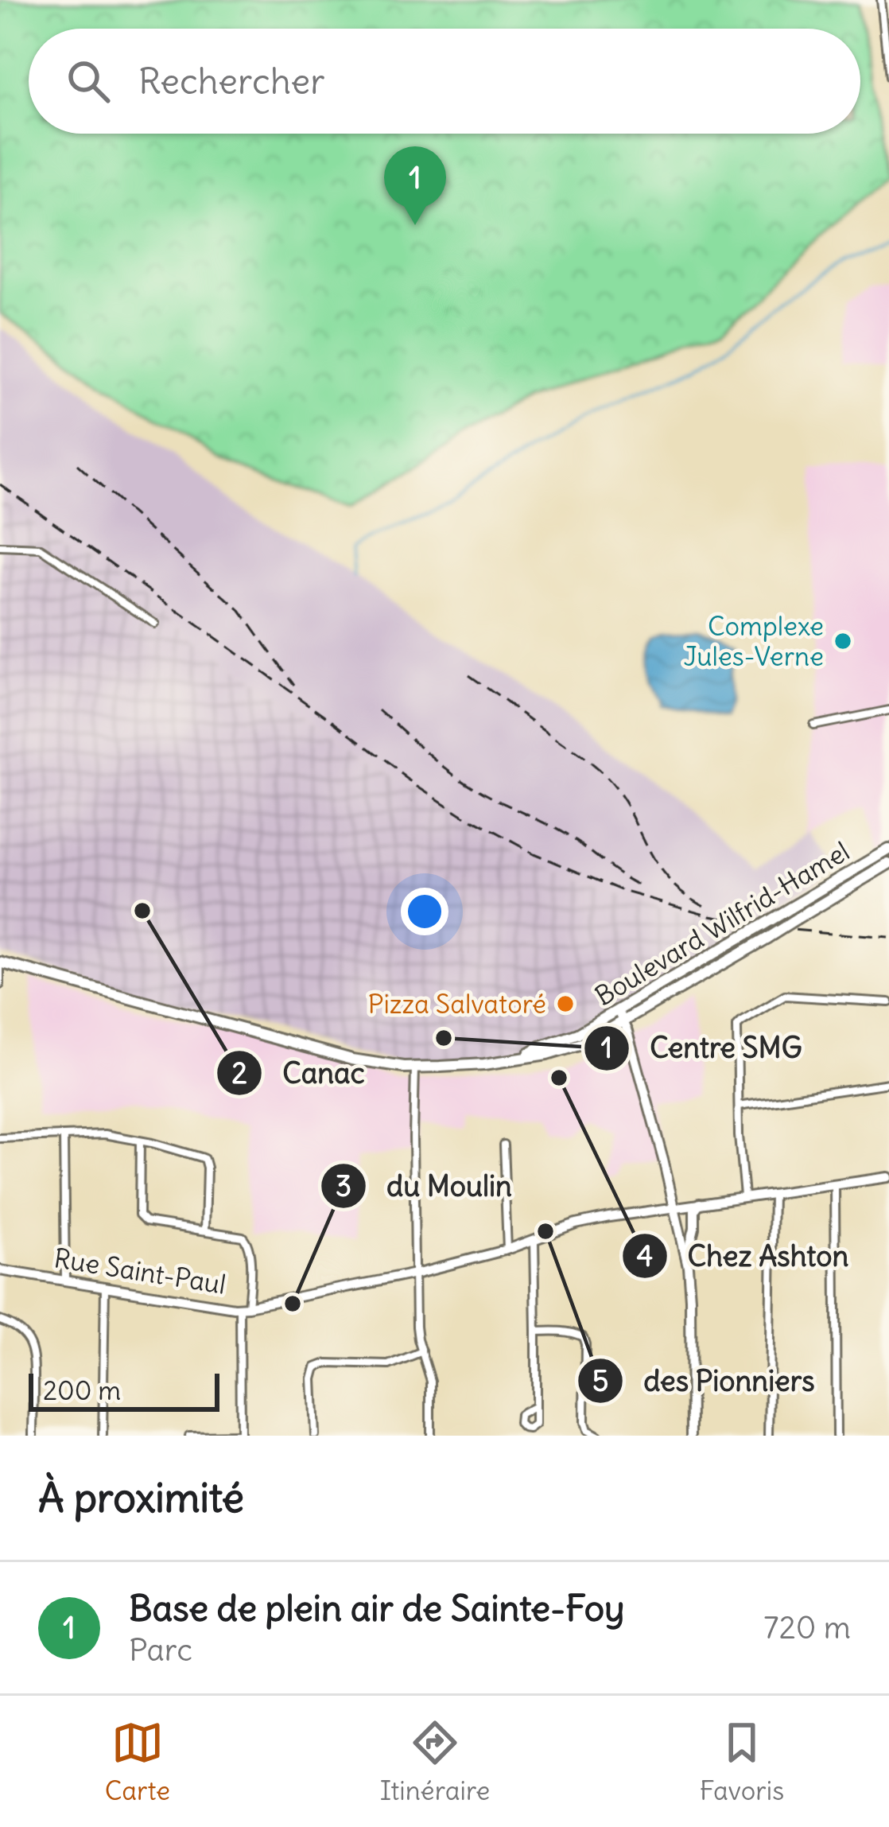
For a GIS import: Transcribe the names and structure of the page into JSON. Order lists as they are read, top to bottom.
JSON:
{
  "streets": {
    "main road": ["Boulevard Wilfrid-Hamel"],
    "street": ["Rue Saint-Paul"]
  },
  "places": [
    "Complexe Jules-Verne",
    "Canac",
    "Pizza Salvatoré",
    "Centre SMG",
    "Chez Ashton",
    "des Pionniers",
    "du Moulin"
  ],
  "scale_bar": "200 m",
  "page": {
    "search": "Rechercher",
    "pins": "1",
    "scale": "200 m",
    "heading": "À proximité",
    "list": [
      {
        "mark": "1",
        "name": "Base de plein air de Sainte-Foy",
        "note": "Parc",
        "value": "720 m"
      }
    ],
    "nav": ["Carte", "Itinéraire", "Favoris"]
  }
}
